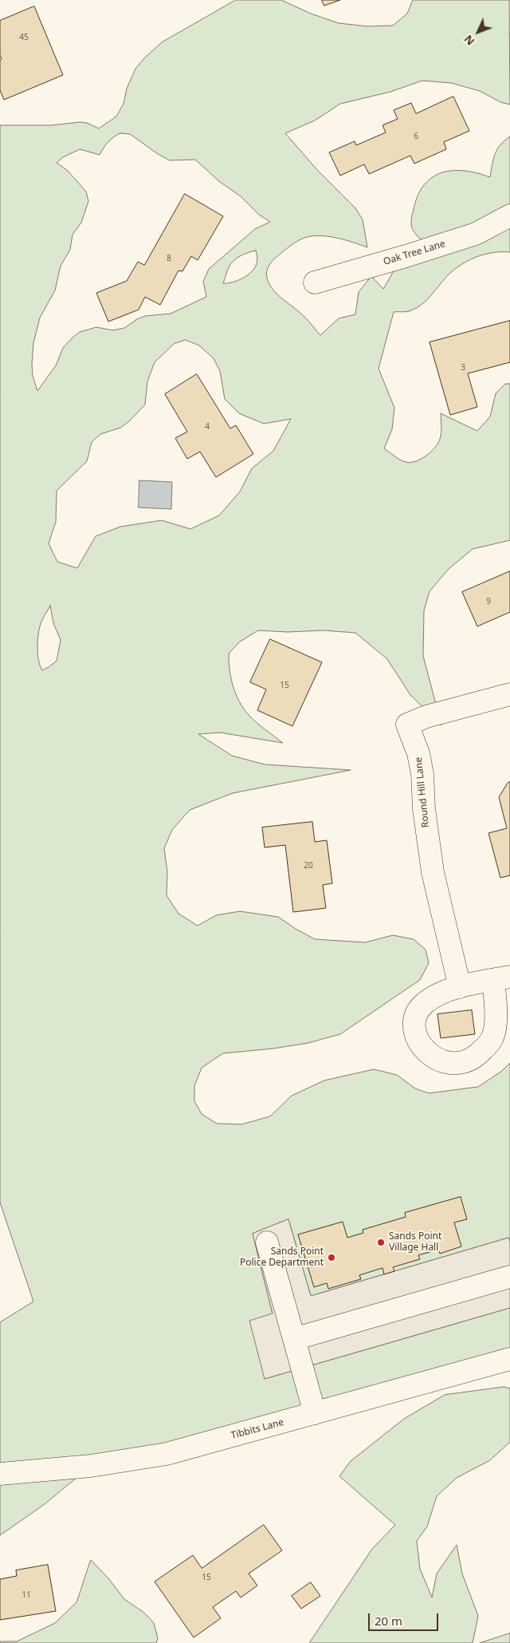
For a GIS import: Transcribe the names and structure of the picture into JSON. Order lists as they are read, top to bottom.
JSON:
{
  "streets": {
    "street": ["Oak Tree Lane", "Round Hill Lane", "Tibbits Lane"]
  },
  "places": ["Sands Point Village Hall", "Sands Point Police Department"],
  "house_numbers": [
    "45",
    "6",
    "8",
    "3",
    "4",
    "9",
    "15",
    "20",
    "15",
    "11"
  ],
  "scale_bar": "20 m",
  "north": "bottom left"
}
